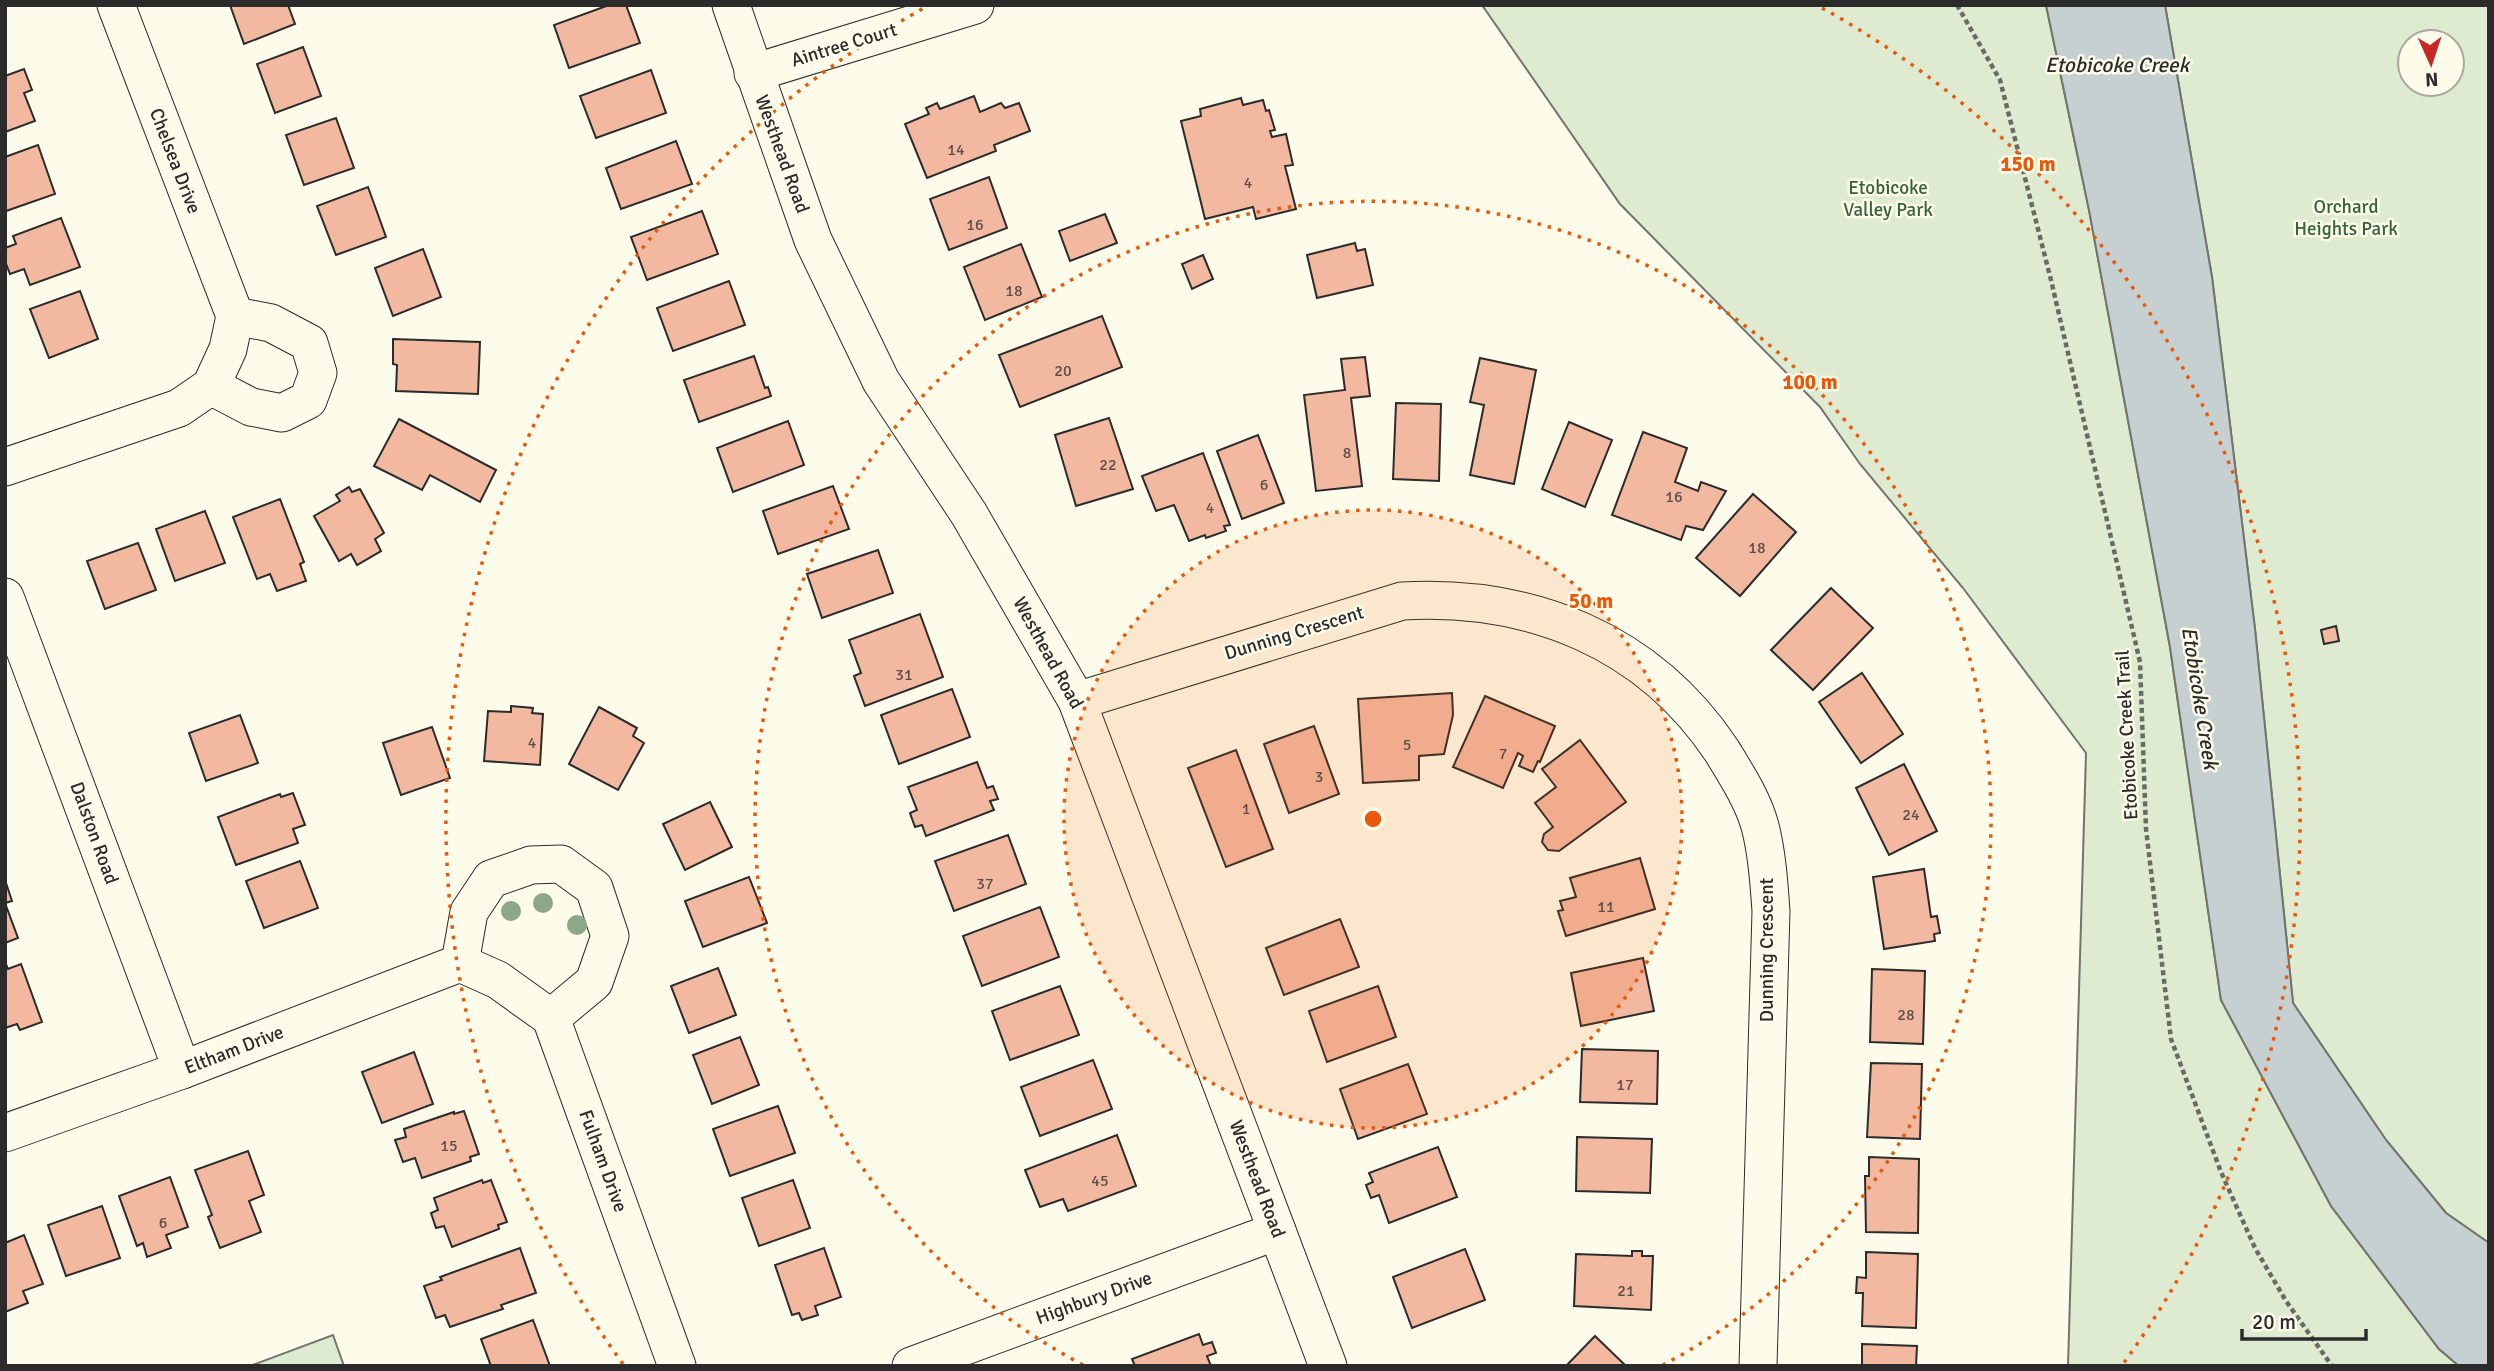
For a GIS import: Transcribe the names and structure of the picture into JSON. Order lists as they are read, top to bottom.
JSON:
{
  "streets": {
    "street": [
      "Aintree Court",
      "Westhead Road",
      "Chelsea Drive",
      "Dunning Crescent",
      "Dalston Road",
      "Eltham Drive",
      "Fulham Drive",
      "Highbury Drive"
    ],
    "path": ["Etobicoke Creek Trail"]
  },
  "crossings": [
    ["Aintree Court", "Westhead Road"],
    ["Westhead Road", "Dunning Crescent"],
    ["Westhead Road", "Highbury Drive"],
    ["Dalston Road", "Eltham Drive"],
    ["Eltham Drive", "Fulham Drive"]
  ],
  "water": ["Etobicoke Creek"],
  "parks": ["Etobicoke Valley Park", "Orchard Heights Park"],
  "house_numbers": [
    "14",
    "4",
    "16",
    "18",
    "20",
    "8",
    "22",
    "6",
    "16",
    "4",
    "18",
    "31",
    "4",
    "5",
    "7",
    "3",
    "1",
    "24",
    "37",
    "11",
    "28",
    "17",
    "15",
    "45",
    "6",
    "21"
  ],
  "scale_bar": "20 m",
  "north": "bottom",
  "rings": ["150 m", "100 m", "50 m"]
}
